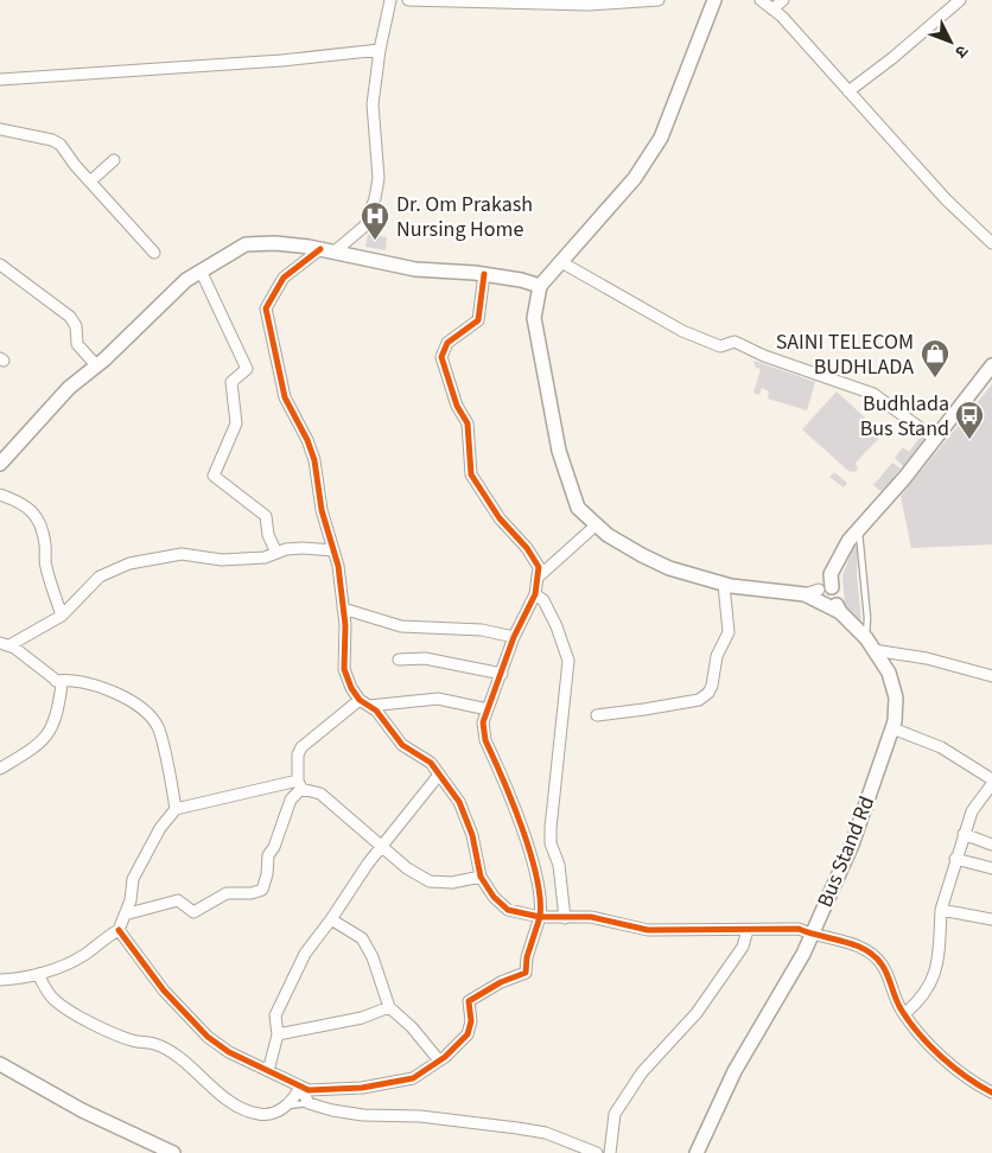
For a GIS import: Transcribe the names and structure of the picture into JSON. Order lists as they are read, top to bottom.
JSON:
{
  "streets": {
    "street": ["Bus Stand Rd"]
  },
  "places": {
    "hospital": ["Dr. Om Prakash Nursing Home"],
    "shop": ["SAINI TELECOM BUDHLADA"],
    "bus stop": ["Budhlada Bus Stand"]
  },
  "north": "bottom right"
}
